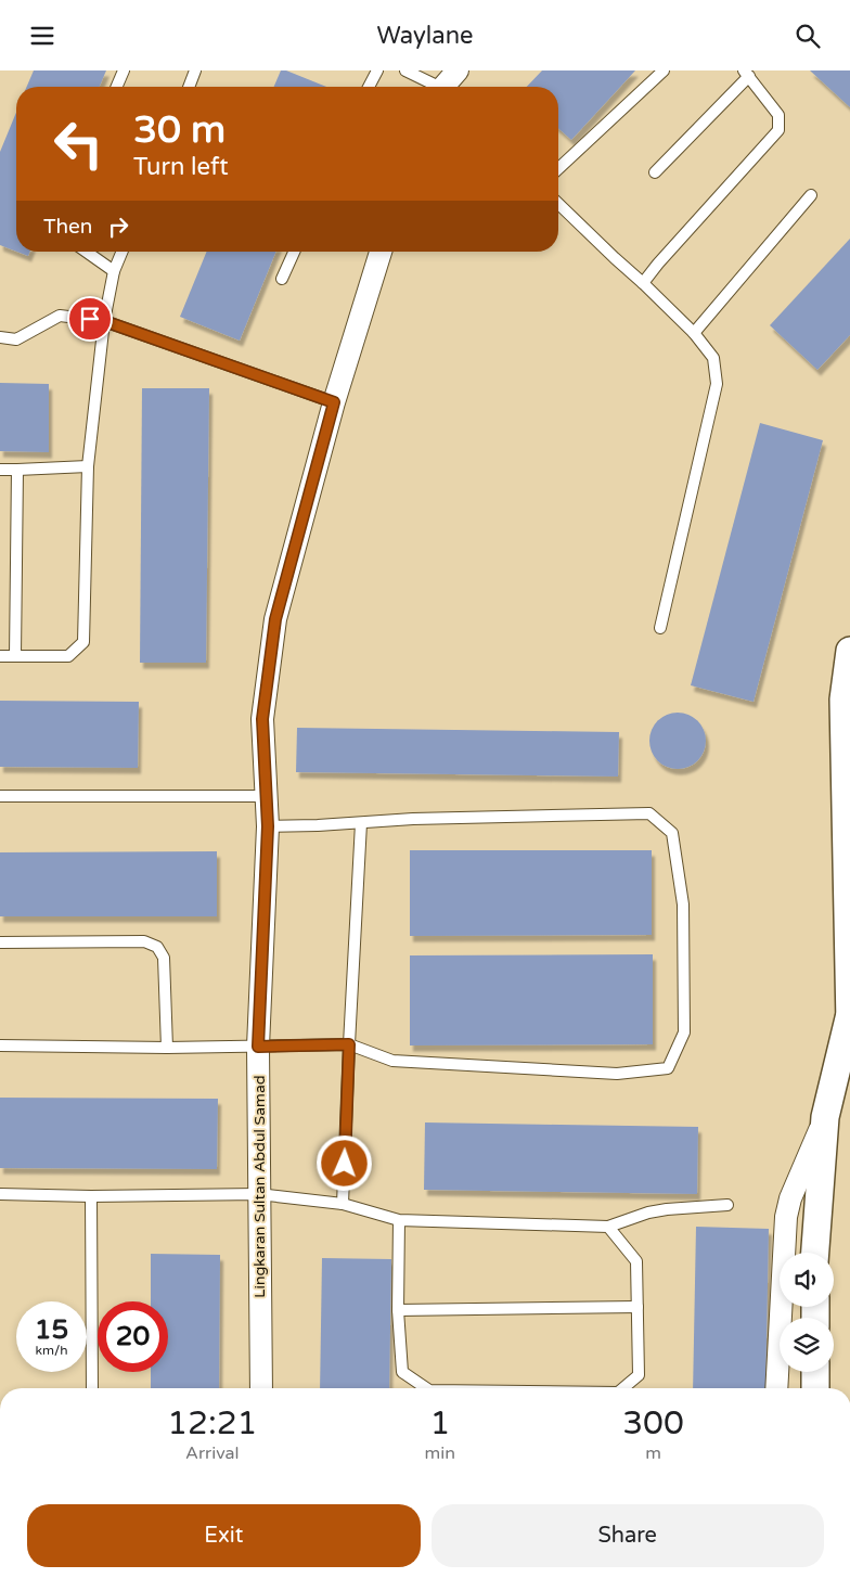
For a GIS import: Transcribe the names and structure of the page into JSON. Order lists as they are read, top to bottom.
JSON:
{
  "streets": {
    "street": ["Lingkaran Sultan Abdul Samad"]
  },
  "page": {
    "header": "Waylane",
    "turn": ["30 m", "Turn left"],
    "then": "Then",
    "speed": "15 km/h",
    "limit": "20",
    "eta": [
      "12:21",
      "Arrival",
      "1",
      "min",
      "300",
      "m"
    ],
    "buttons": ["Exit", "Share"]
  }
}
